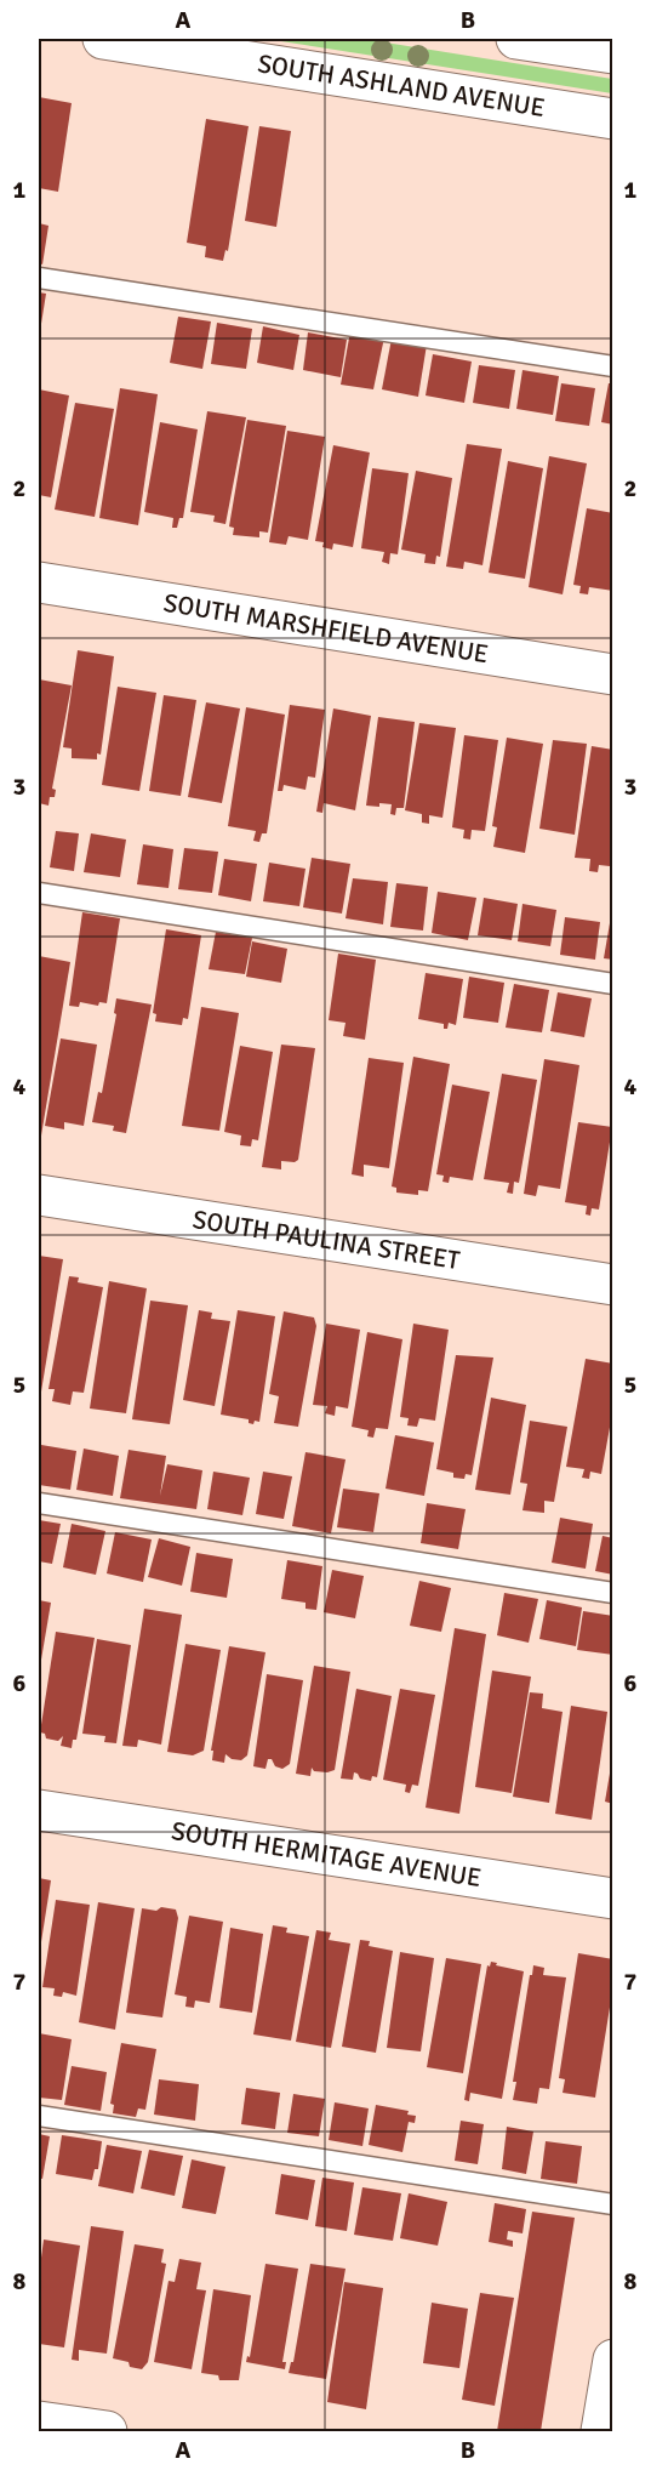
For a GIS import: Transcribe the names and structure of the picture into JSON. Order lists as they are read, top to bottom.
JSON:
{
  "streets": {
    "street": [
      "SOUTH ASHLAND AVENUE",
      "SOUTH MARSHFIELD AVENUE",
      "SOUTH PAULINA STREET",
      "SOUTH HERMITAGE AVENUE"
    ]
  },
  "grid": {
    "columns": ["A", "B"],
    "rows": [
      "1",
      "2",
      "3",
      "4",
      "5",
      "6",
      "7",
      "8"
    ]
  }
}
